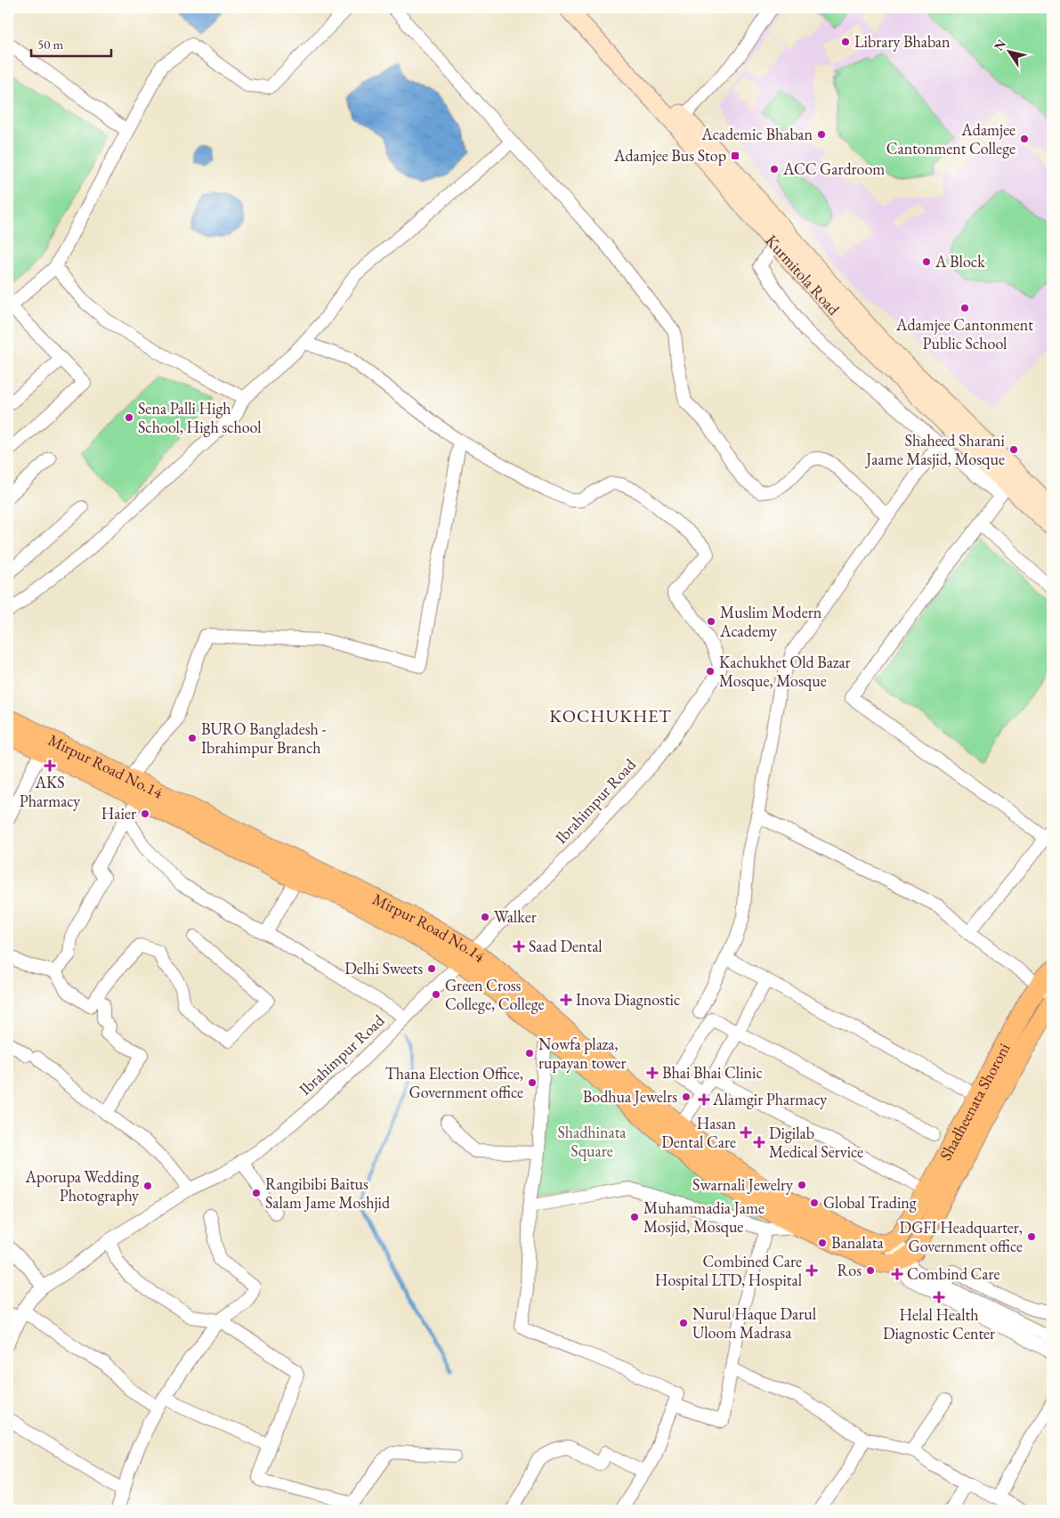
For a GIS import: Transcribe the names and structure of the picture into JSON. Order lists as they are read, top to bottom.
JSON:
{
  "streets": {
    "main road": ["Kurmitola Road", "Mirpur Road No.14", "Shadheenata Shoroni"],
    "street": ["Ibrahimpur Road"]
  },
  "crossings": [
    ["Mirpur Road No.14", "Ibrahimpur Road"],
    ["Mirpur Road No.14", "Shadheenata Shoroni"]
  ],
  "districts": ["KOCHUKHET"],
  "parks": ["Shadhinata Square"],
  "places": {
    "other": [
      "Library Bhaban",
      "Academic Bhaban",
      "Adamjee Cantonment College",
      "ACC Gardroom",
      "A Block",
      "Adamjee Cantonment Public School",
      "Sena Palli High School, High school",
      "Shaheed Sharani Jaame Masjid, Mosque",
      "Muslim Modern Academy",
      "Kachukhet Old Bazar Mosque, Mosque",
      "BURO Bangladesh - Ibrahimpur Branch",
      "Haier",
      "Walker",
      "Delhi Sweets",
      "Green Cross College, College",
      "Nowfa plaza, rupayan tower",
      "Thana Election Office, Government office",
      "Bodhua Jewelrs",
      "Swarnali Jewelry",
      "Aporupa Wedding Photography",
      "Rangibibi Baitus Salam Jame Moshjid",
      "Global Trading",
      "Muhammadia Jame Mosjid, Mosque",
      "DGFI Headquarter, Government office",
      "Banalata",
      "Ros",
      "Nurul Haque Darul Uloom Madrasa"
    ],
    "transit": ["Adamjee Bus Stop"],
    "health": [
      "AKS Pharmacy",
      "Saad Dental",
      "Inova Diagnostic",
      "Bhai Bhai Clinic",
      "Alamgir Pharmacy",
      "Hasan Dental Care",
      "Digilab Medical Service",
      "Combined Care Hospital LTD, Hospital",
      "Combind Care",
      "Helal Health Diagnostic Center"
    ]
  },
  "scale_bar": "50 m",
  "north": "top left"
}
